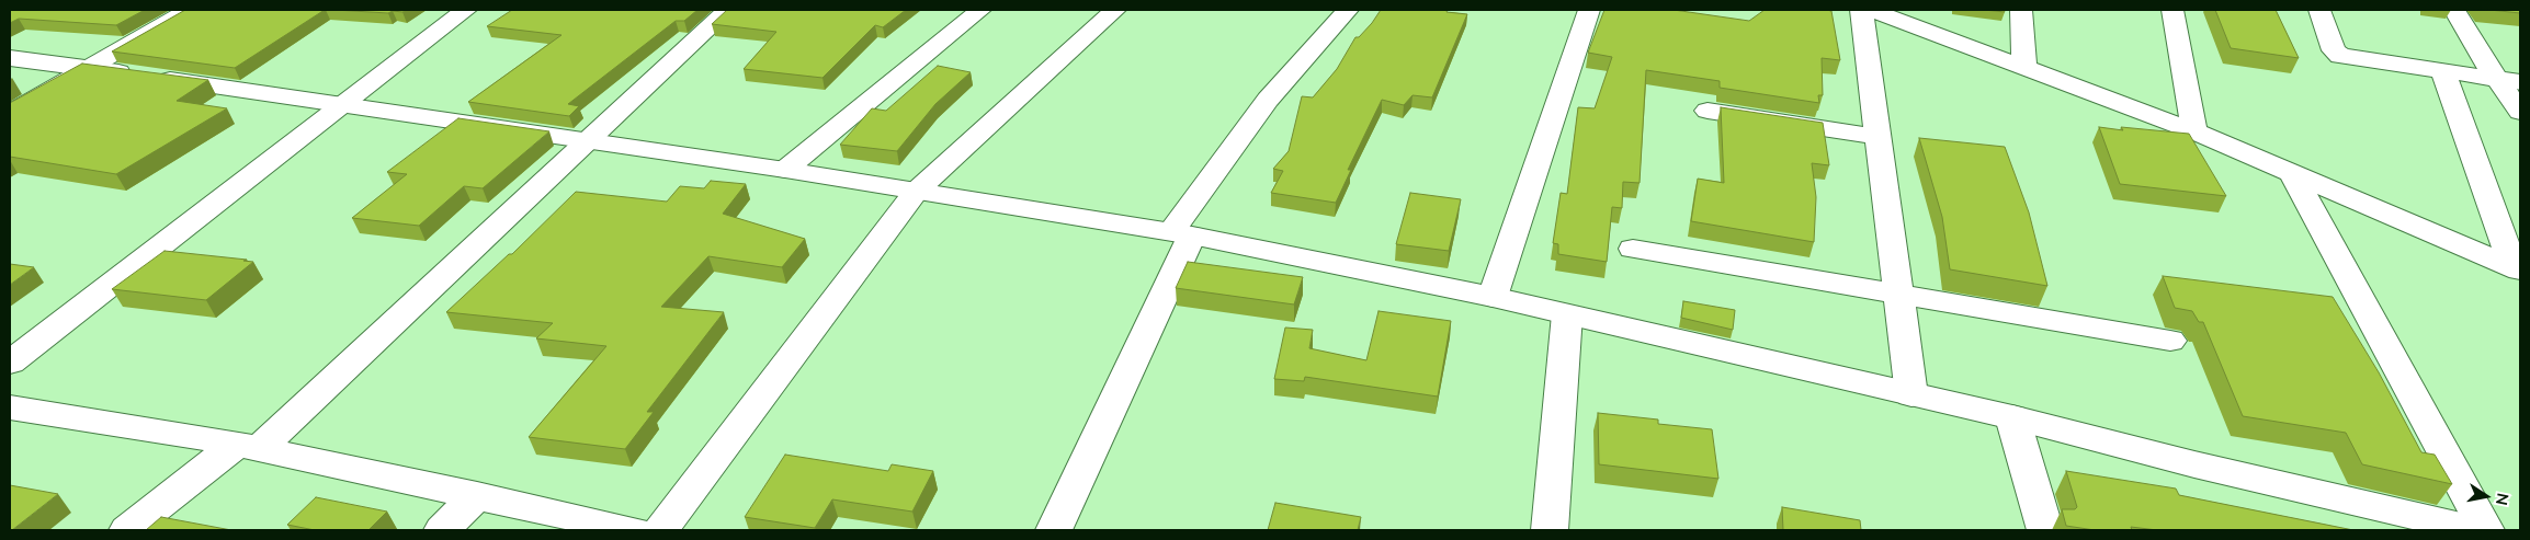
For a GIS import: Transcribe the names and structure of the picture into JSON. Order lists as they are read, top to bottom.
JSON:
{
  "north": "right"
}
